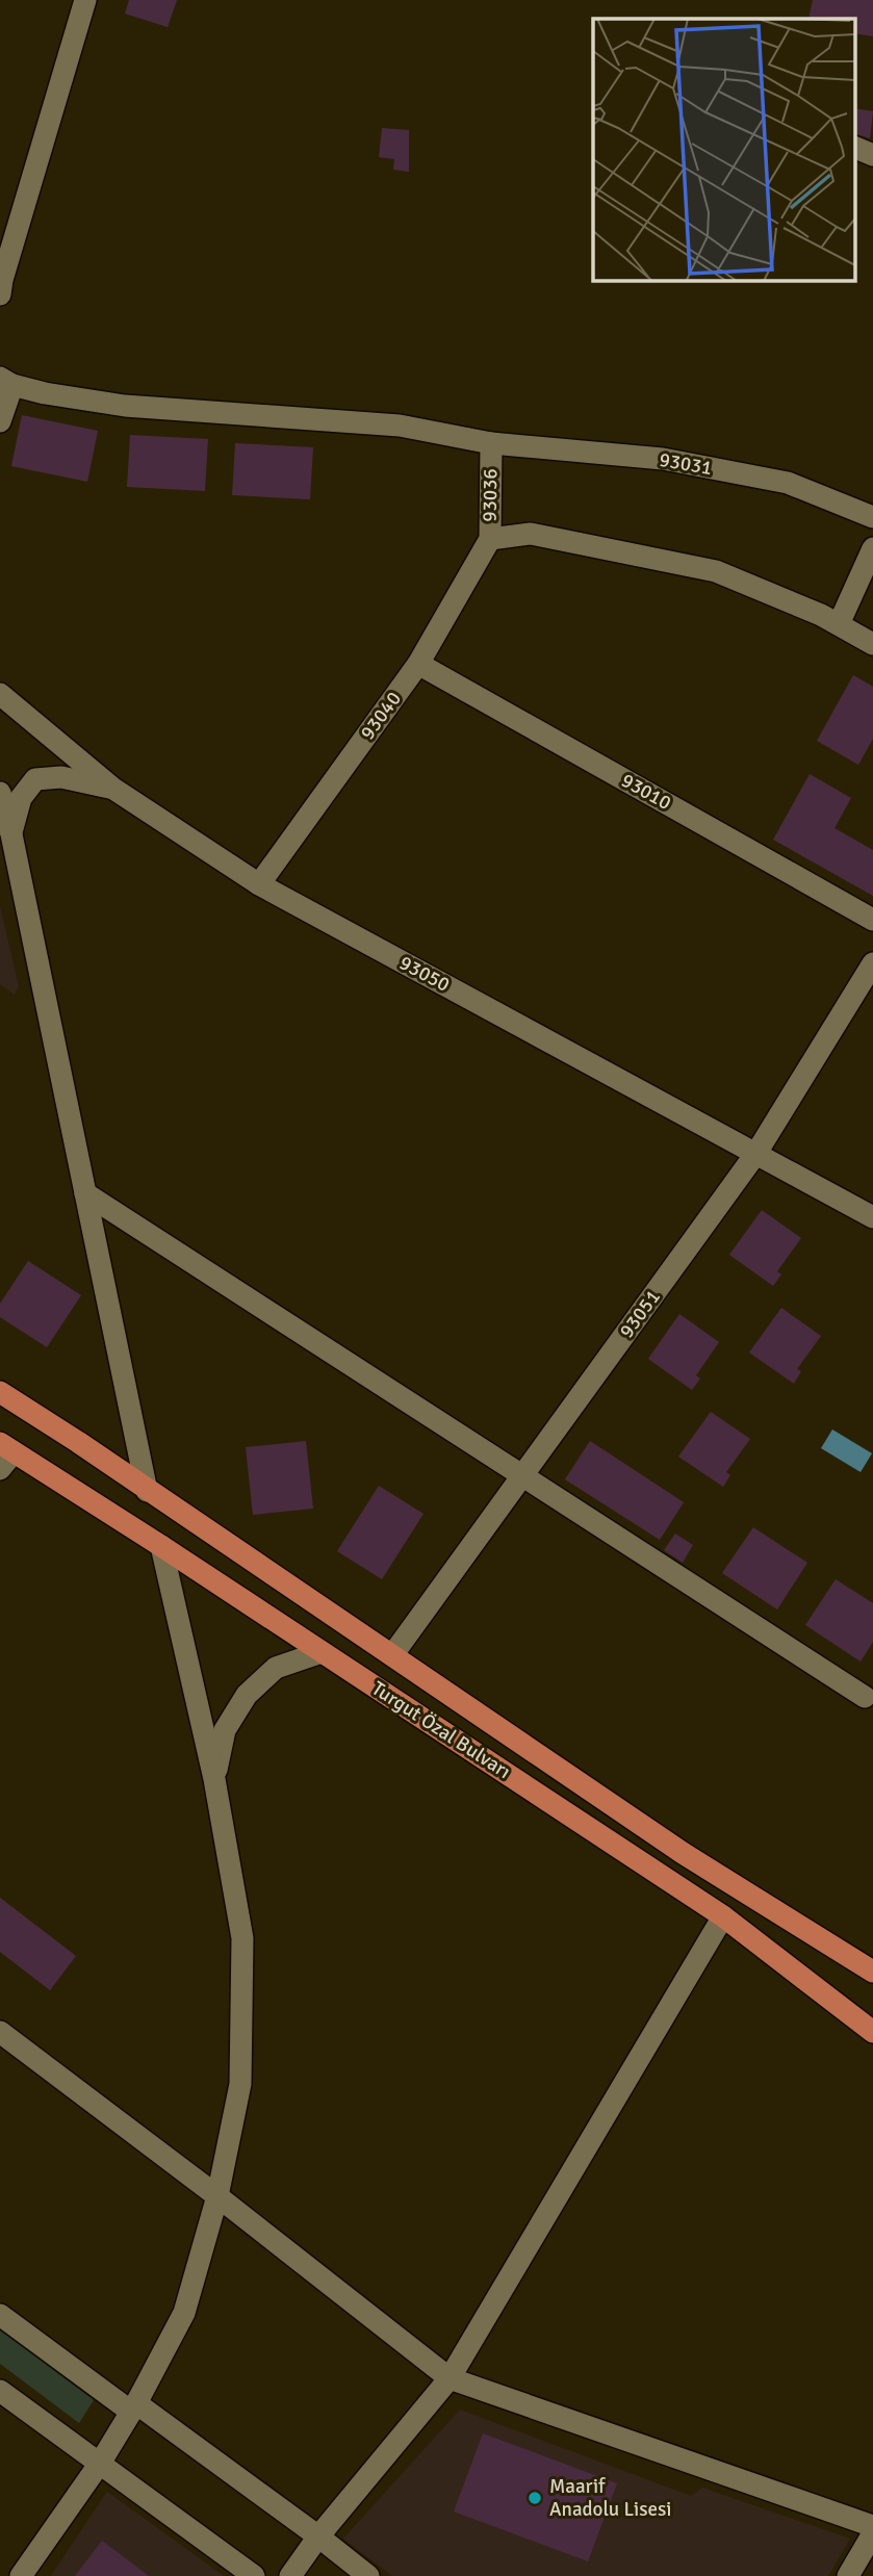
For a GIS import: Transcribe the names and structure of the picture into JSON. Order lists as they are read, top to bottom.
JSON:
{
  "streets": {
    "main road": ["Turgut Özal Bulvarı"],
    "street": [
      "93031",
      "93036",
      "93040",
      "93010",
      "93050",
      "93051"
    ]
  },
  "crossings": [
    ["93031", "93036"],
    ["93036", "93040"],
    ["93040", "93010"],
    ["93040", "93050"],
    ["93050", "93051"],
    ["93051", "Turgut Özal Bulvarı"]
  ],
  "places": ["Maarif Anadolu Lisesi"]
}
